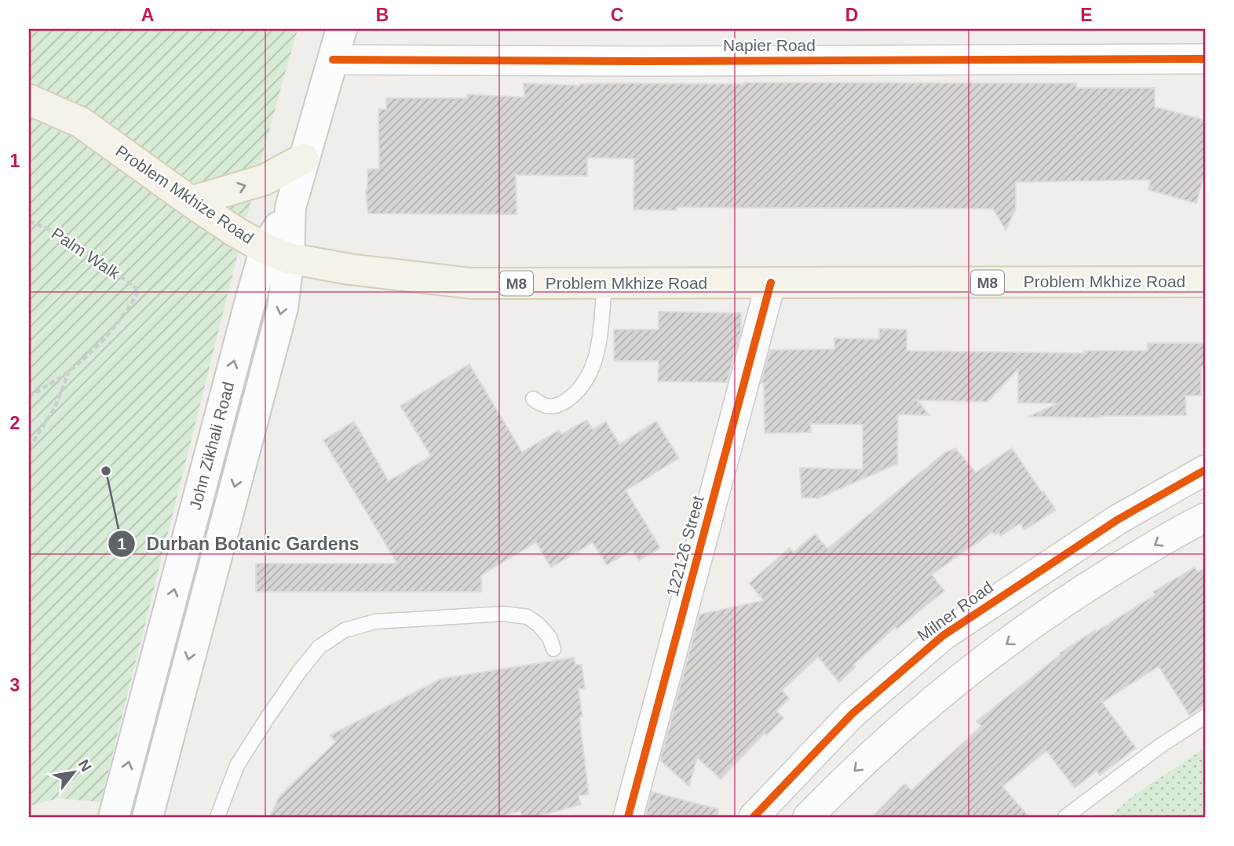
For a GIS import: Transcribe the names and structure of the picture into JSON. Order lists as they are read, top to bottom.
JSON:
{
  "streets": {
    "main road": ["Problem Mkhize Road", "M8", "John Zikhali Road"],
    "street": ["Napier Road", "122126 Street", "Milner Road"],
    "path": ["Palm Walk"]
  },
  "crossings": [
    ["Napier Road", "John Zikhali Road"],
    ["Problem Mkhize Road", "John Zikhali Road"],
    ["Problem Mkhize Road", "122126 Street"]
  ],
  "places": ["Durban Botanic Gardens"],
  "north": "top right",
  "grid": {
    "columns": [
      "A",
      "B",
      "C",
      "D",
      "E"
    ],
    "rows": ["1", "2", "3"]
  }
}
